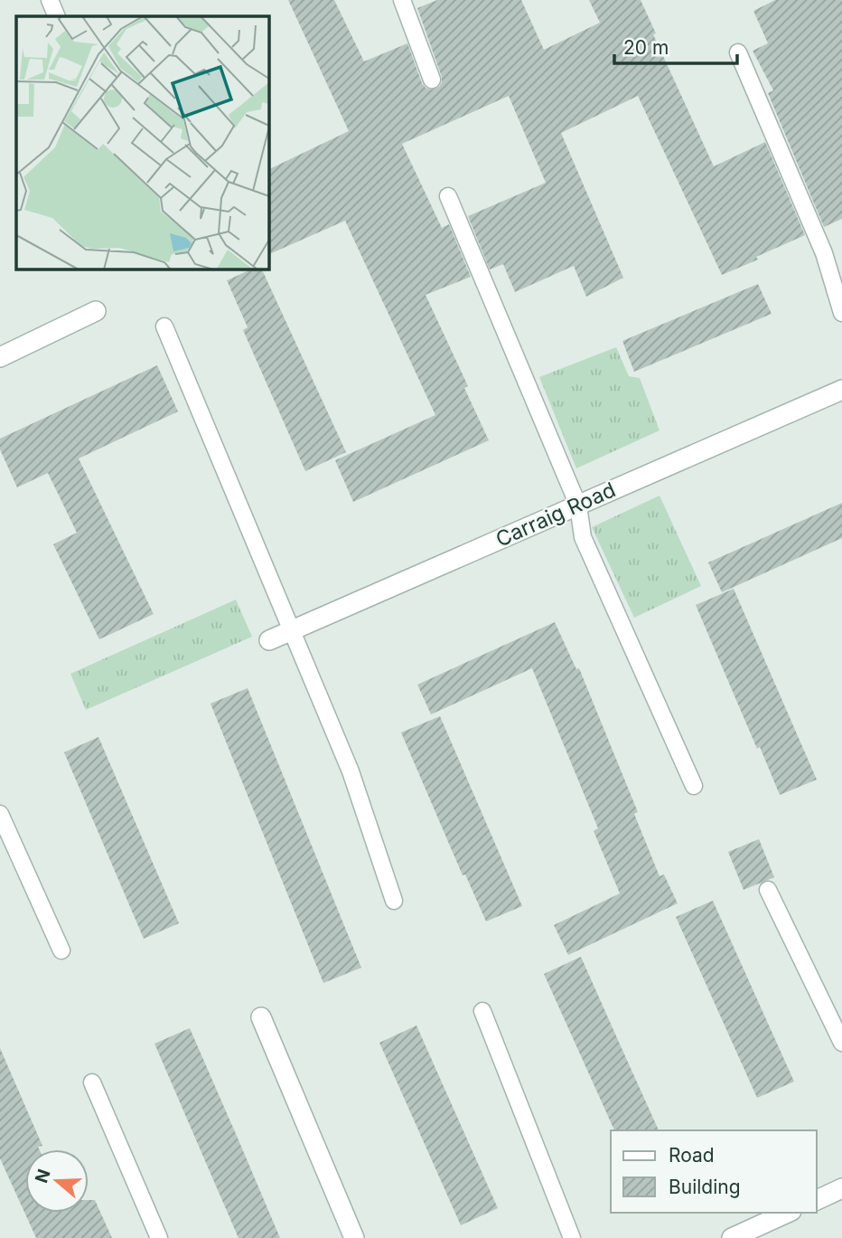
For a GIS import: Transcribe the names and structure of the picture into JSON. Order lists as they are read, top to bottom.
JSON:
{
  "streets": {
    "street": ["Carraig Road"]
  },
  "legend": ["Road", "Building"],
  "scale_bar": "20 m",
  "north": "left"
}
